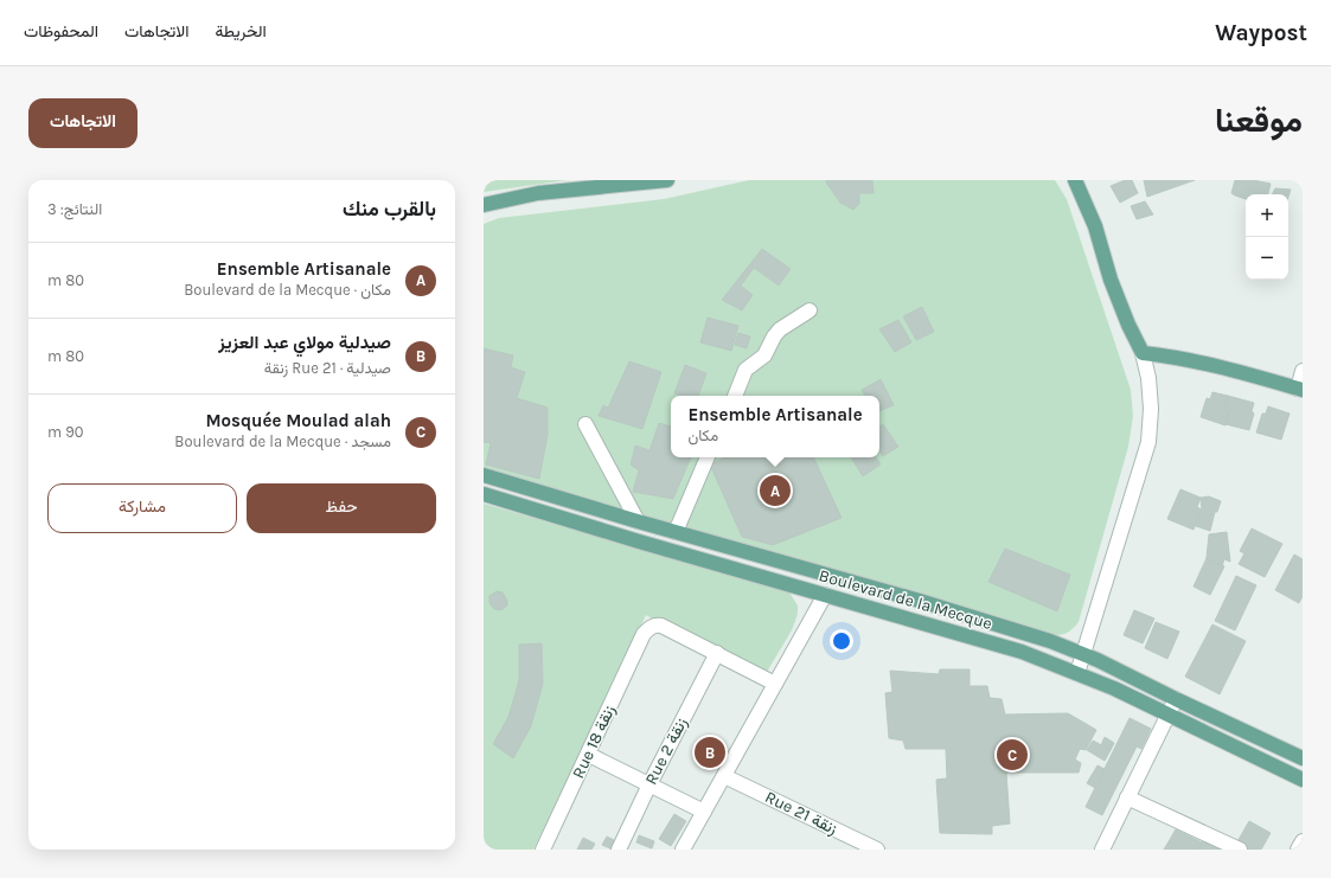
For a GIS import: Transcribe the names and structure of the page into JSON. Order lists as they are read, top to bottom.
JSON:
{
  "streets": {
    "main road": ["Boulevard de la Mecque"],
    "street": ["Rue 18 زنقة", "Rue 2 زنقة", "Rue 21 زنقة"]
  },
  "crossings": [
    ["Rue 18 زنقة", "Rue 2 زنقة"]
  ],
  "page": {
    "header": "Waypost",
    "nav": ["الخريطة", "الاتجاهات", "المحفوظات"],
    "title": "موقعنا",
    "buttons": [
      "الاتجاهات",
      ["حفظ", "مشاركة"]
    ],
    "heading": ["بالقرب منك", "النتائج: 3"],
    "map_buttons": ["+", "−"],
    "list": [
      {
        "mark": "A",
        "name": "Ensemble Artisanale",
        "note": "مكان · Boulevard de la Mecque",
        "value": "80 m"
      },
      {
        "mark": "B",
        "name": "صيدلية مولاي عبد العزيز",
        "note": "صيدلية · Rue 21 زنقة",
        "value": "80 m"
      },
      {
        "mark": "C",
        "name": "Mosquée Moulad alah",
        "note": "مسجد · Boulevard de la Mecque",
        "value": "90 m"
      }
    ],
    "popup": ["Ensemble Artisanale", "مكان"],
    "pins": ["A", "B", "C"]
  }
}
